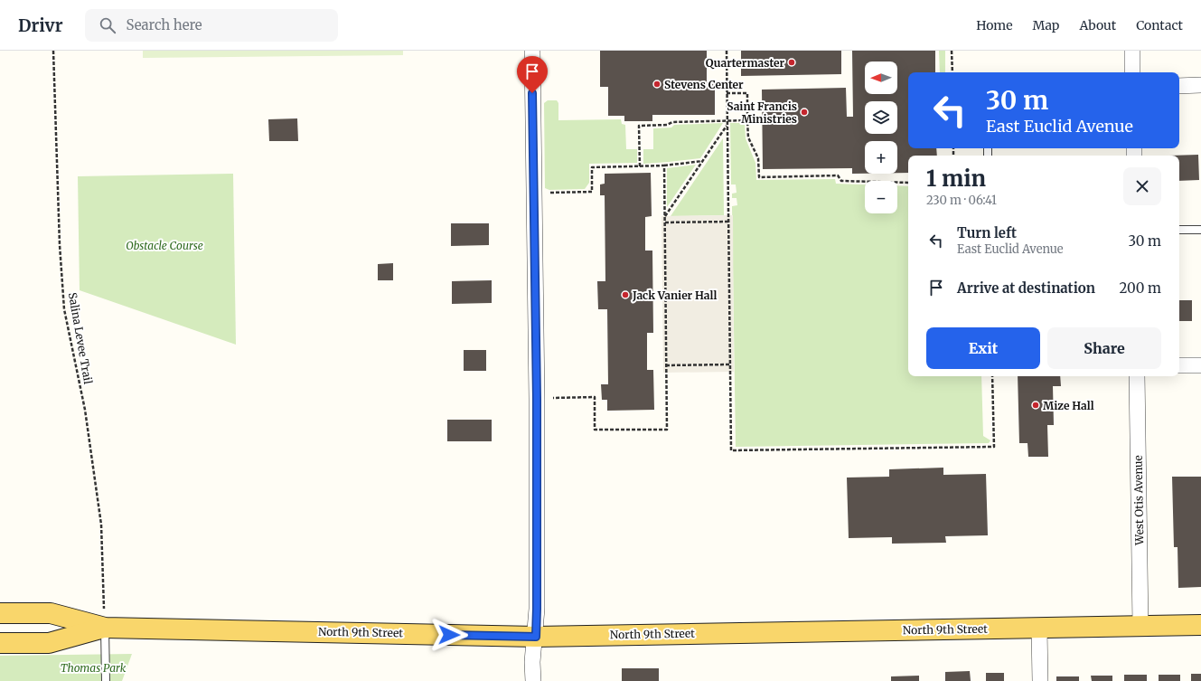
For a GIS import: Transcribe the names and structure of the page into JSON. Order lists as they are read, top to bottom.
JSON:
{
  "streets": {
    "main road": ["North 9th Street"],
    "street": ["West Otis Avenue"],
    "path": ["Salina Levee Trail"]
  },
  "crossings": [
    ["Salina Levee Trail", "North 9th Street"],
    ["West Otis Avenue", "North 9th Street"]
  ],
  "parks": ["Obstacle Course", "Thomas Park"],
  "places": [
    "Quartermaster",
    "Stevens Center",
    "Saint Francis Ministries",
    "Jack Vanier Hall",
    "Mize Hall"
  ],
  "north": "left",
  "page": {
    "header": "Drivr",
    "search": "Search here",
    "nav": [
      "Home",
      "Map",
      "About",
      "Contact"
    ],
    "map_buttons": ["+", "−"],
    "turn": ["30 m", "East Euclid Avenue"],
    "heading": ["1 min", "230 m · 06:41"],
    "list": [
      {
        "name": "Turn left",
        "note": "East Euclid Avenue",
        "value": "30 m"
      },
      {
        "name": "Arrive at destination",
        "value": "200 m"
      }
    ],
    "buttons": ["Exit", "Share"]
  }
}
